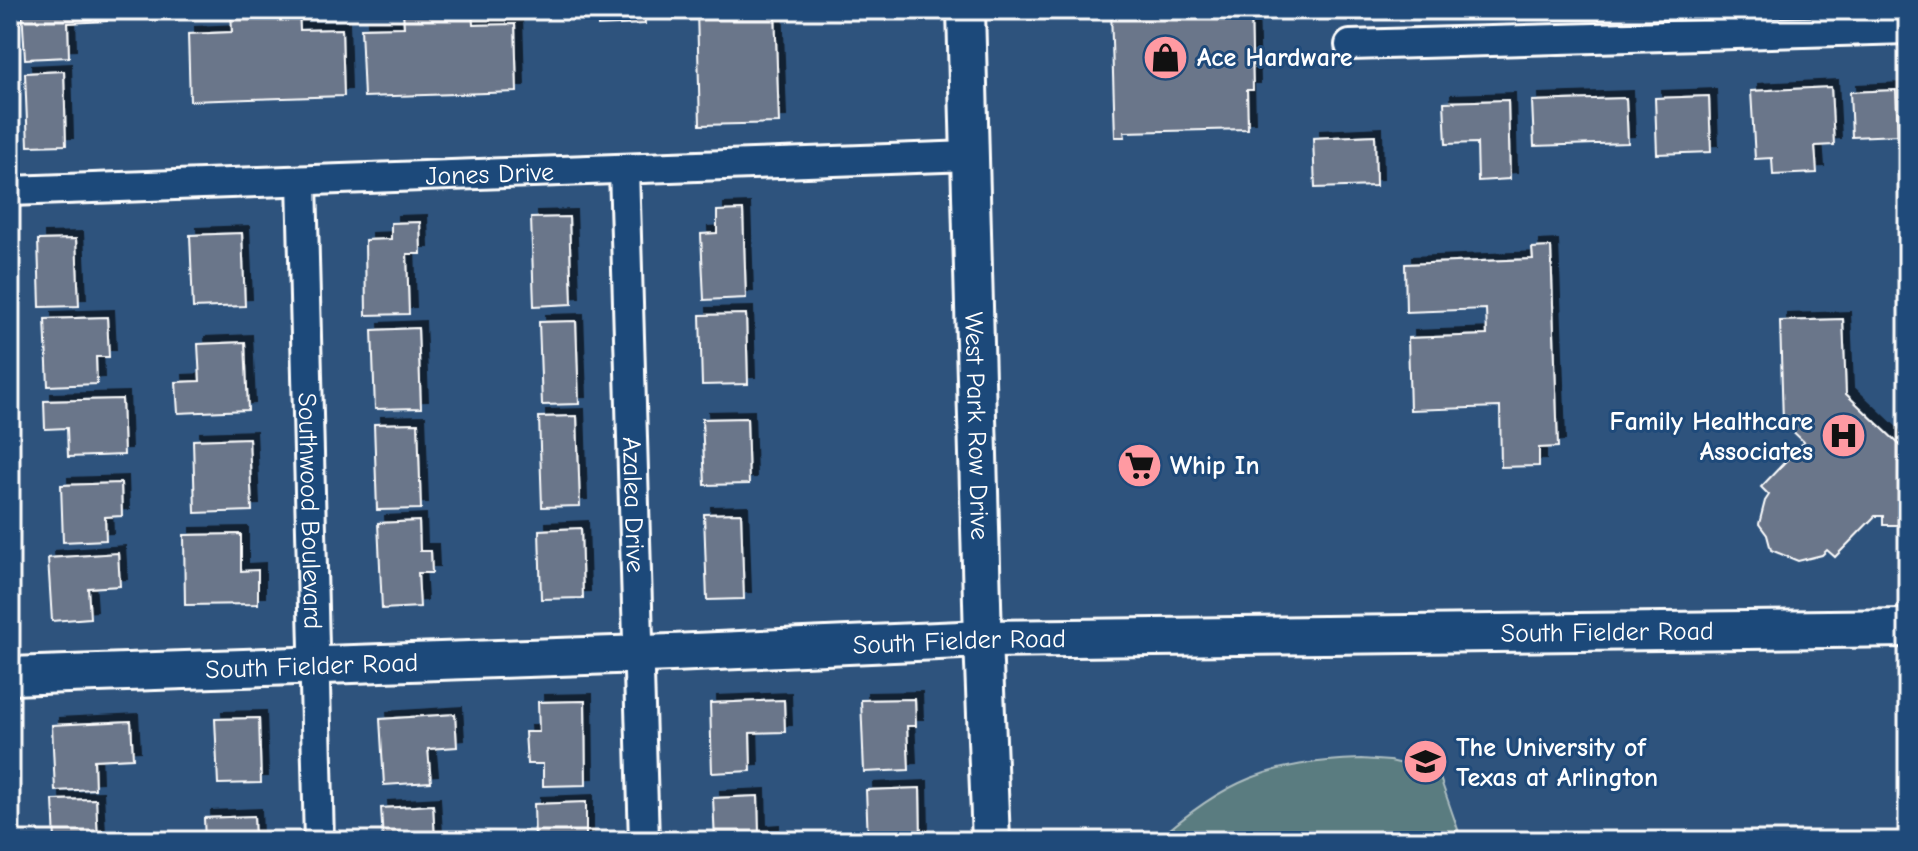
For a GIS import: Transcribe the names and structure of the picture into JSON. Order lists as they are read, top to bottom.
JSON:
{
  "streets": {
    "main road": ["West Park Row Drive", "South Fielder Road"],
    "street": ["Jones Drive", "Azalea Drive", "Southwood Boulevard"]
  },
  "crossings": [
    ["Jones Drive", "West Park Row Drive"],
    ["Jones Drive", "Azalea Drive"],
    ["Jones Drive", "Southwood Boulevard"],
    ["West Park Row Drive", "South Fielder Road"],
    ["Azalea Drive", "South Fielder Road"],
    ["Southwood Boulevard", "South Fielder Road"]
  ],
  "places": {
    "shop": ["Ace Hardware"],
    "hospital": ["Family Healthcare Associates"],
    "supermarket": ["Whip In"],
    "school or university": ["The University of Texas at Arlington"]
  }
}
